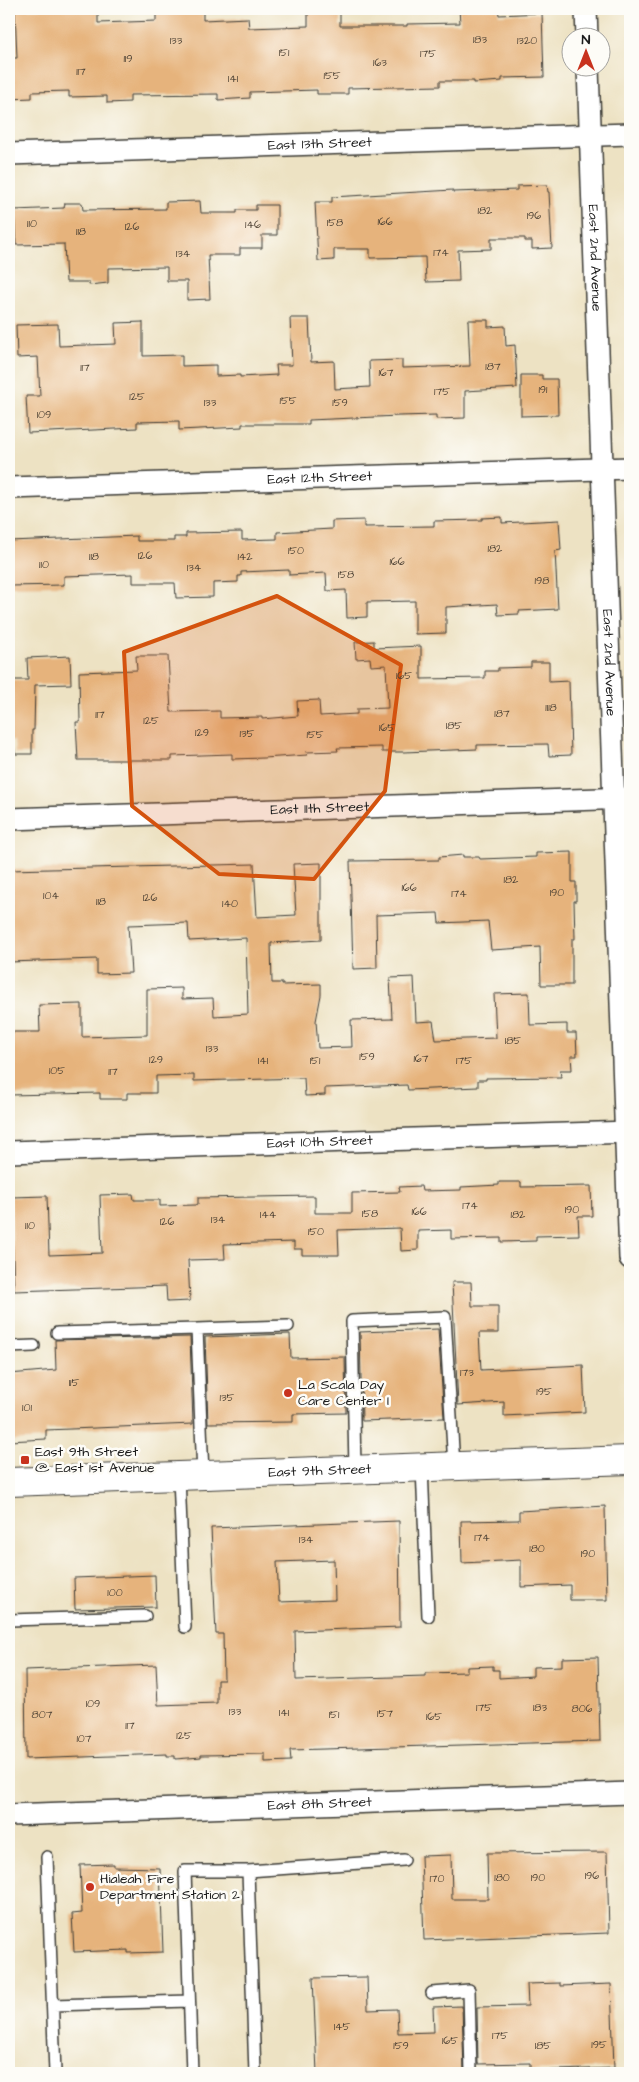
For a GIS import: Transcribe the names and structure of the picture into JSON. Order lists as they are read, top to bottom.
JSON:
{
  "streets": {
    "main road": ["East 9th Street"],
    "street": [
      "East 13th Street",
      "East 2nd Avenue",
      "East 12th Street",
      "East 11th Street",
      "East 10th Street",
      "East 8th Street"
    ]
  },
  "crossings": [
    ["East 13th Street", "East 2nd Avenue"],
    ["East 2nd Avenue", "East 12th Street"],
    ["East 2nd Avenue", "East 11th Street"],
    ["East 2nd Avenue", "East 10th Street"]
  ],
  "places": {
    "other": ["La Scala Day Care Center I", "Hialeah Fire Department Station 2"],
    "transit": ["East 9th Street @ East 1st Avenue"]
  },
  "house_numbers": [
    "183",
    "133",
    "1320",
    "151",
    "175",
    "119",
    "163",
    "117",
    "155",
    "141",
    "182",
    "196",
    "166",
    "158",
    "110",
    "146",
    "126",
    "118",
    "174",
    "134",
    "187",
    "117",
    "167",
    "191",
    "175",
    "125",
    "155",
    "133",
    "159",
    "109",
    "182",
    "150",
    "126",
    "118",
    "142",
    "166",
    "110",
    "134",
    "158",
    "198",
    "165",
    "1118",
    "187",
    "117",
    "125",
    "185",
    "165",
    "129",
    "135",
    "155",
    "182",
    "166",
    "190",
    "174",
    "104",
    "126",
    "118",
    "140",
    "185",
    "133",
    "159",
    "167",
    "129",
    "141",
    "151",
    "175",
    "105",
    "117",
    "174",
    "190",
    "166",
    "158",
    "144",
    "182",
    "134",
    "126",
    "110",
    "150",
    "173",
    "115",
    "195",
    "135",
    "101",
    "174",
    "134",
    "180",
    "190",
    "100",
    "109",
    "175",
    "183",
    "806",
    "133",
    "141",
    "157",
    "807",
    "151",
    "165",
    "117",
    "125",
    "107",
    "196",
    "180",
    "190",
    "170",
    "145",
    "175",
    "165",
    "195",
    "159",
    "185"
  ],
  "north": "top"
}
